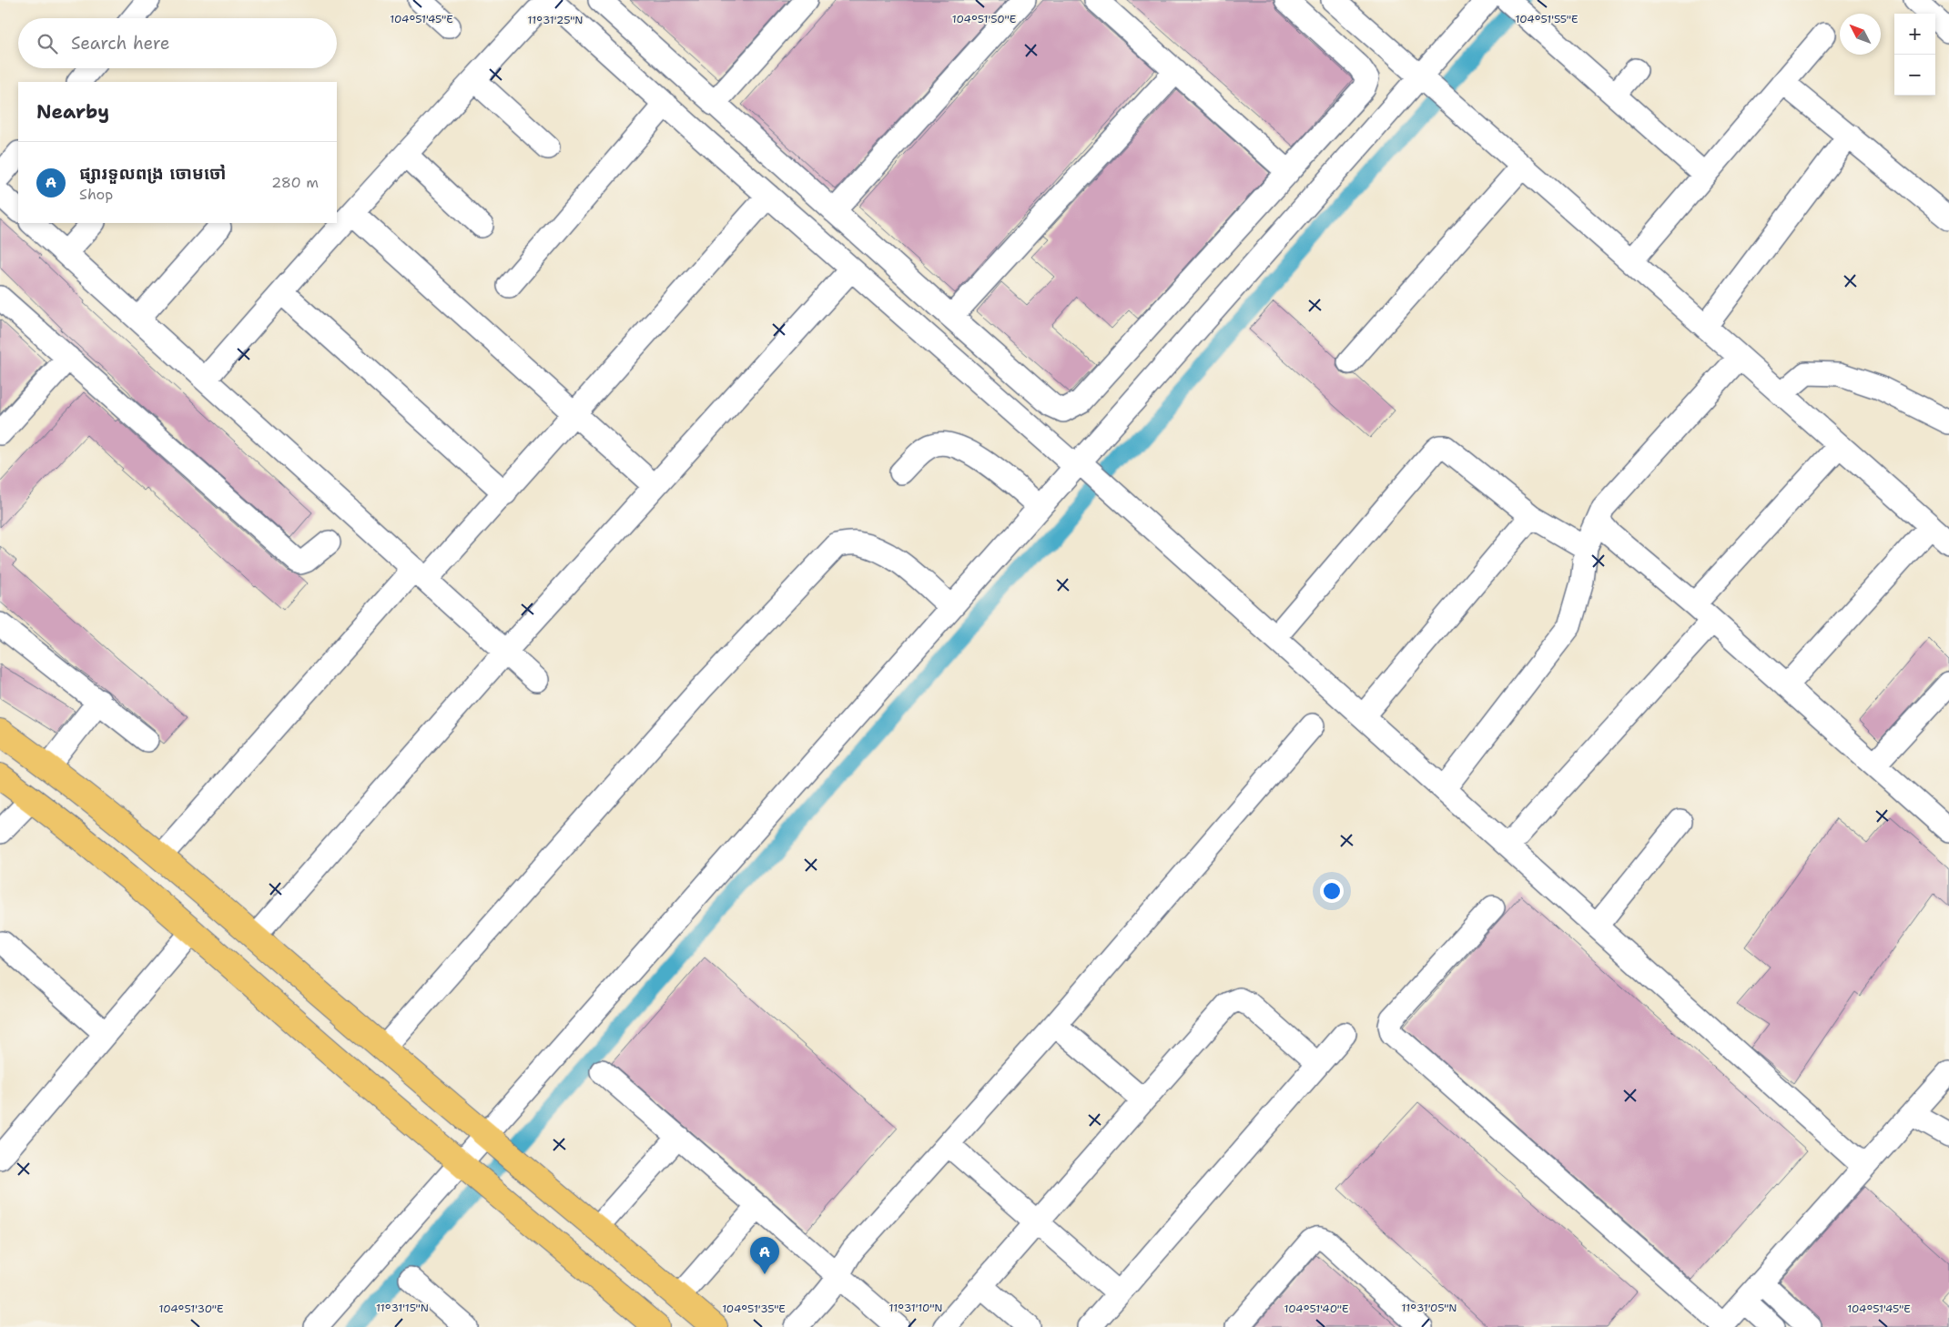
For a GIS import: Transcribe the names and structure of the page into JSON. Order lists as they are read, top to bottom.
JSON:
{
  "north": "top left",
  "page": {
    "map_buttons": ["+", "−"],
    "search": "Search here",
    "heading": "Nearby",
    "list": [
      {
        "mark": "A",
        "name": "ផ្សារទួលពង្រ ចោមចៅ",
        "note": "Shop",
        "value": "280 m"
      }
    ],
    "pins": "A"
  },
  "coordinates": [
    "104°51'45\"E",
    "104°51'50\"E",
    "104°51'55\"E",
    "11°31'25\"N",
    "11°31'15\"N",
    "11°31'10\"N",
    "11°31'05\"N",
    "104°51'30\"E",
    "104°51'35\"E",
    "104°51'40\"E"
  ]
}
